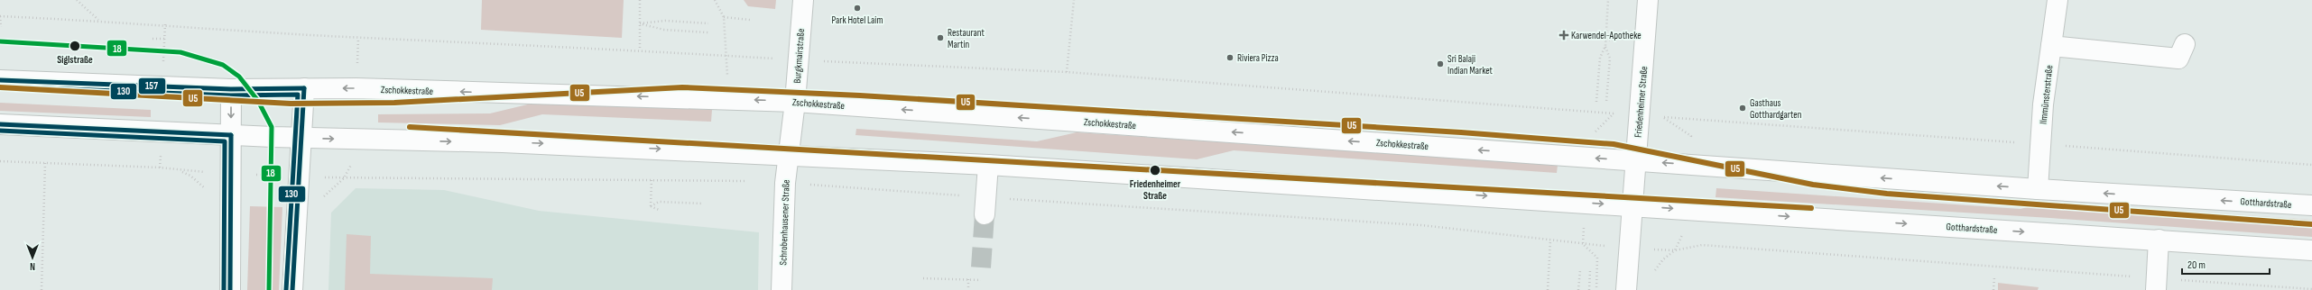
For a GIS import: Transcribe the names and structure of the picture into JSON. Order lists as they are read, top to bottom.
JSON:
{
  "streets": {
    "main road": [
      "Burgkmairstraße",
      "Zschokkestraße",
      "Ilmmünsterstraße",
      "Friedenheimer Straße",
      "Gotthardstraße",
      "Schrobenhausener Straße"
    ]
  },
  "crossings": [
    ["Burgkmairstraße", "Zschokkestraße"],
    ["Burgkmairstraße", "Schrobenhausener Straße"],
    ["Zschokkestraße", "Friedenheimer Straße"],
    ["Zschokkestraße", "Gotthardstraße"],
    ["Ilmmünsterstraße", "Gotthardstraße"],
    ["Friedenheimer Straße", "Gotthardstraße"]
  ],
  "places": {
    "other": [
      "Park Hotel Laim",
      "Restaurant Martin",
      "Siglstraße",
      "Riviera Pizza",
      "Sri Balaji Indian Market",
      "Gasthaus Gotthardgarten",
      "Friedenheimer Straße"
    ],
    "health": ["Karwendel-Apotheke"]
  },
  "lines": [
    "transit line 18",
    "transit line 157",
    "transit line 130",
    "transit line U5"
  ],
  "scale_bar": "20 m",
  "north": "bottom"
}
